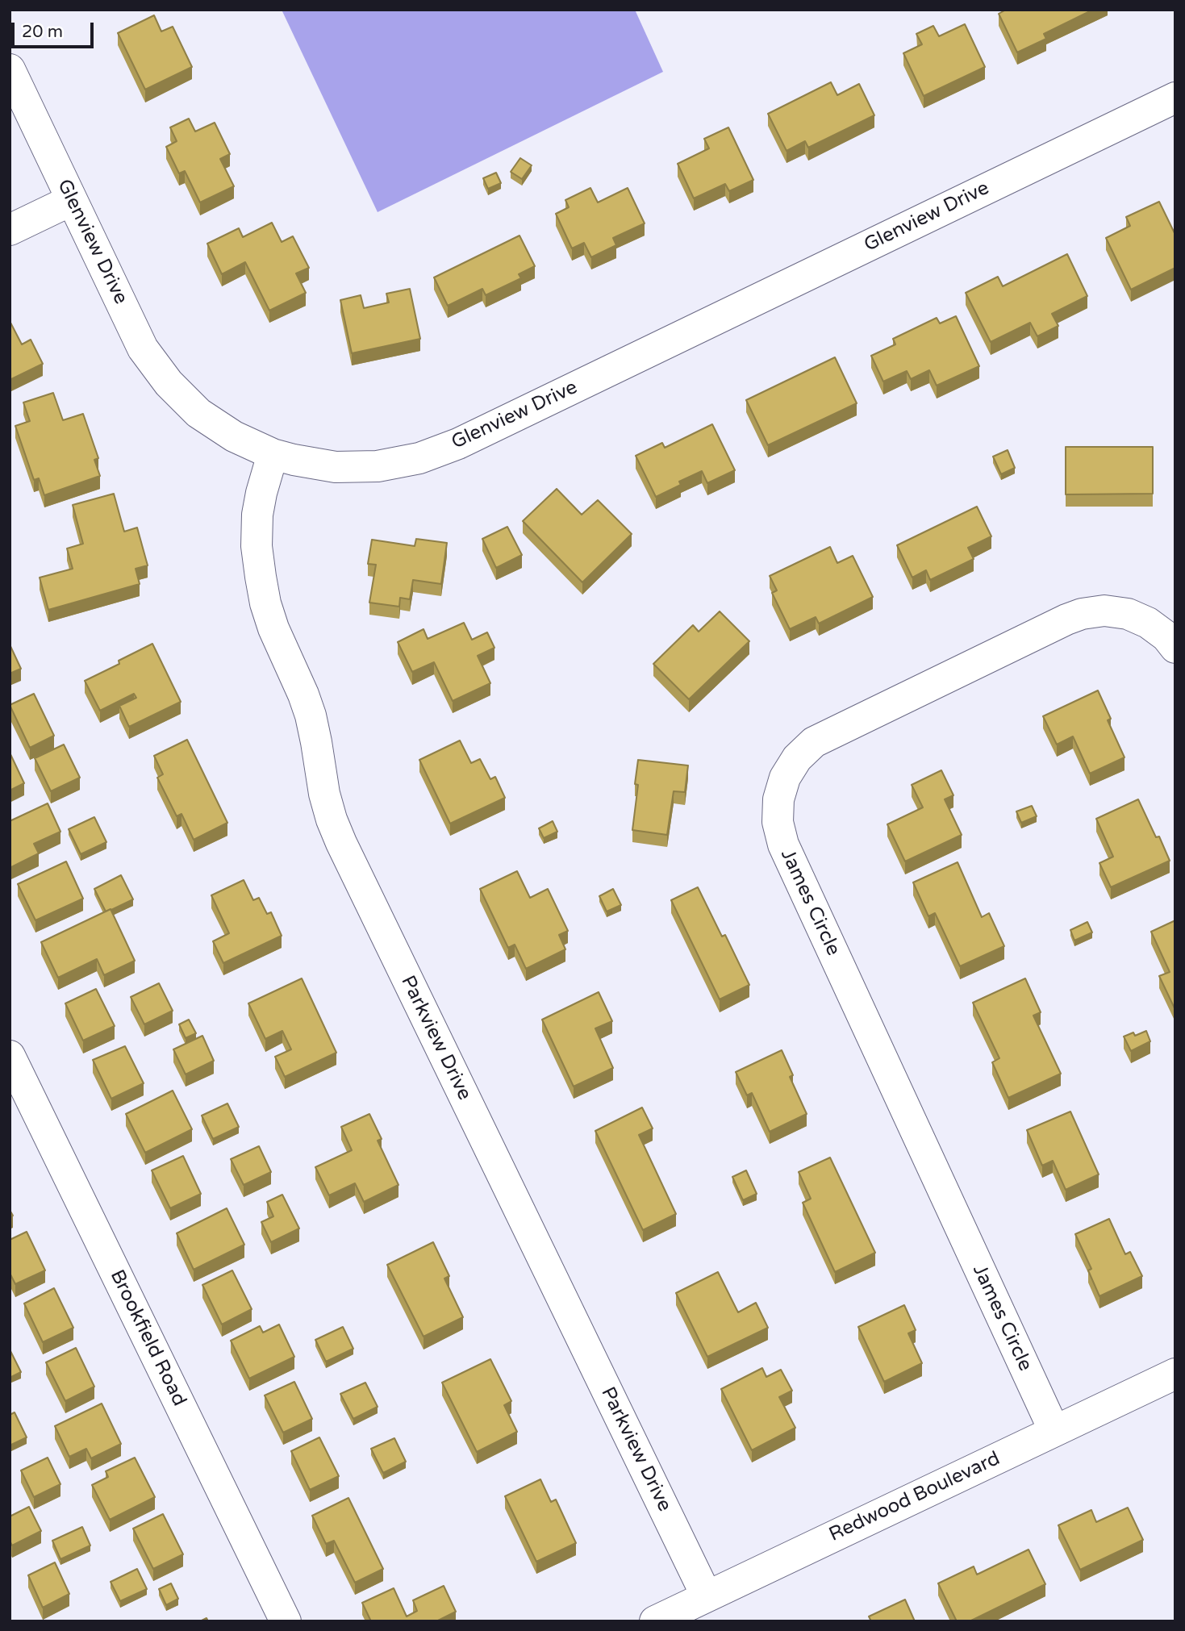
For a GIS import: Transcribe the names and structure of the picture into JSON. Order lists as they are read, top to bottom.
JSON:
{
  "streets": {
    "street": [
      "Glenview Drive",
      "James Circle",
      "Parkview Drive",
      "Brookfield Road",
      "Redwood Boulevard"
    ]
  },
  "crossings": [
    ["Glenview Drive", "Parkview Drive"],
    ["James Circle", "Redwood Boulevard"],
    ["Parkview Drive", "Redwood Boulevard"]
  ],
  "scale_bar": "20 m"
}
